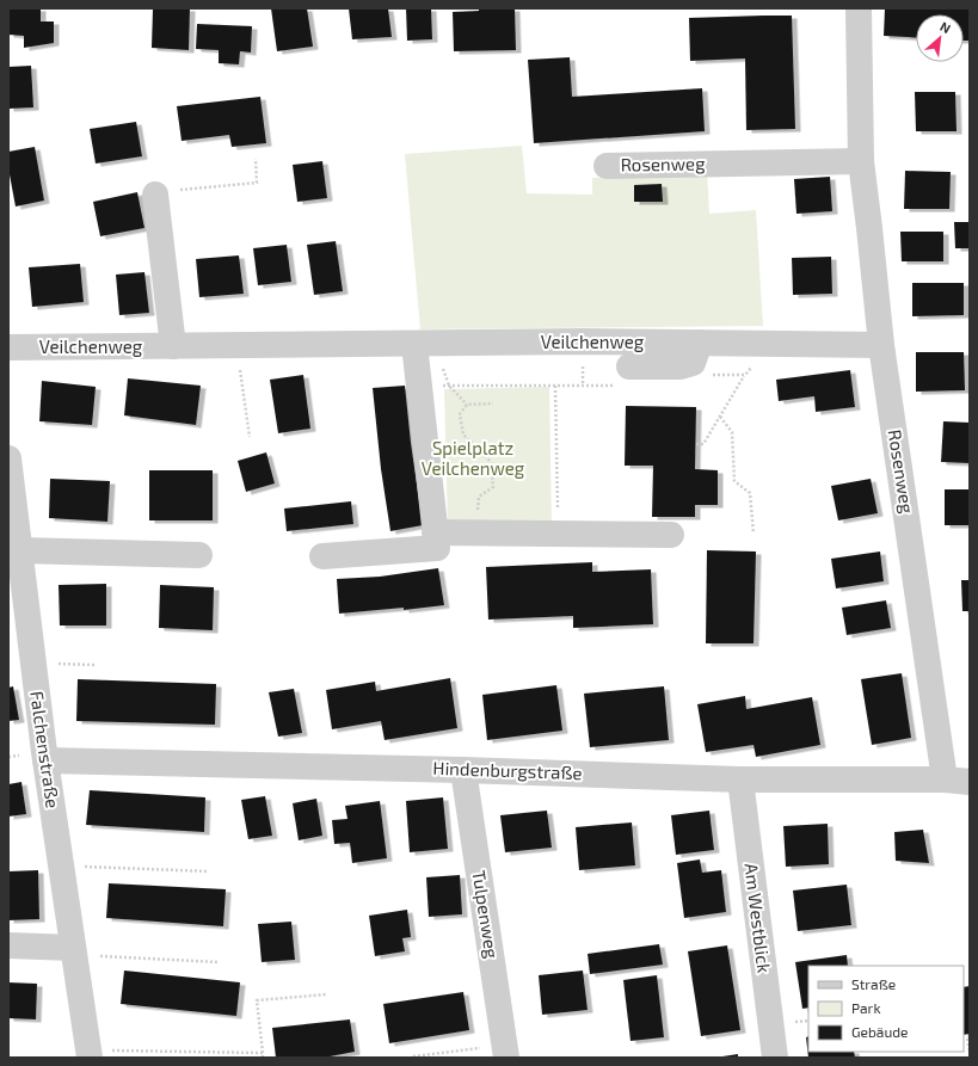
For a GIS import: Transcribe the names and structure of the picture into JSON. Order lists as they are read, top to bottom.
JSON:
{
  "streets": {
    "street": [
      "Rosenweg",
      "Veilchenweg",
      "Falchenstraße",
      "Hindenburgstraße",
      "Tulpenweg",
      "Am Westblick"
    ]
  },
  "crossings": [
    ["Rosenweg", "Veilchenweg"],
    ["Rosenweg", "Hindenburgstraße"],
    ["Falchenstraße", "Hindenburgstraße"],
    ["Hindenburgstraße", "Tulpenweg"],
    ["Hindenburgstraße", "Am Westblick"]
  ],
  "parks": ["Spielplatz Veilchenweg"],
  "legend": ["Straße", "Park", "Gebäude"],
  "north": "top right"
}
